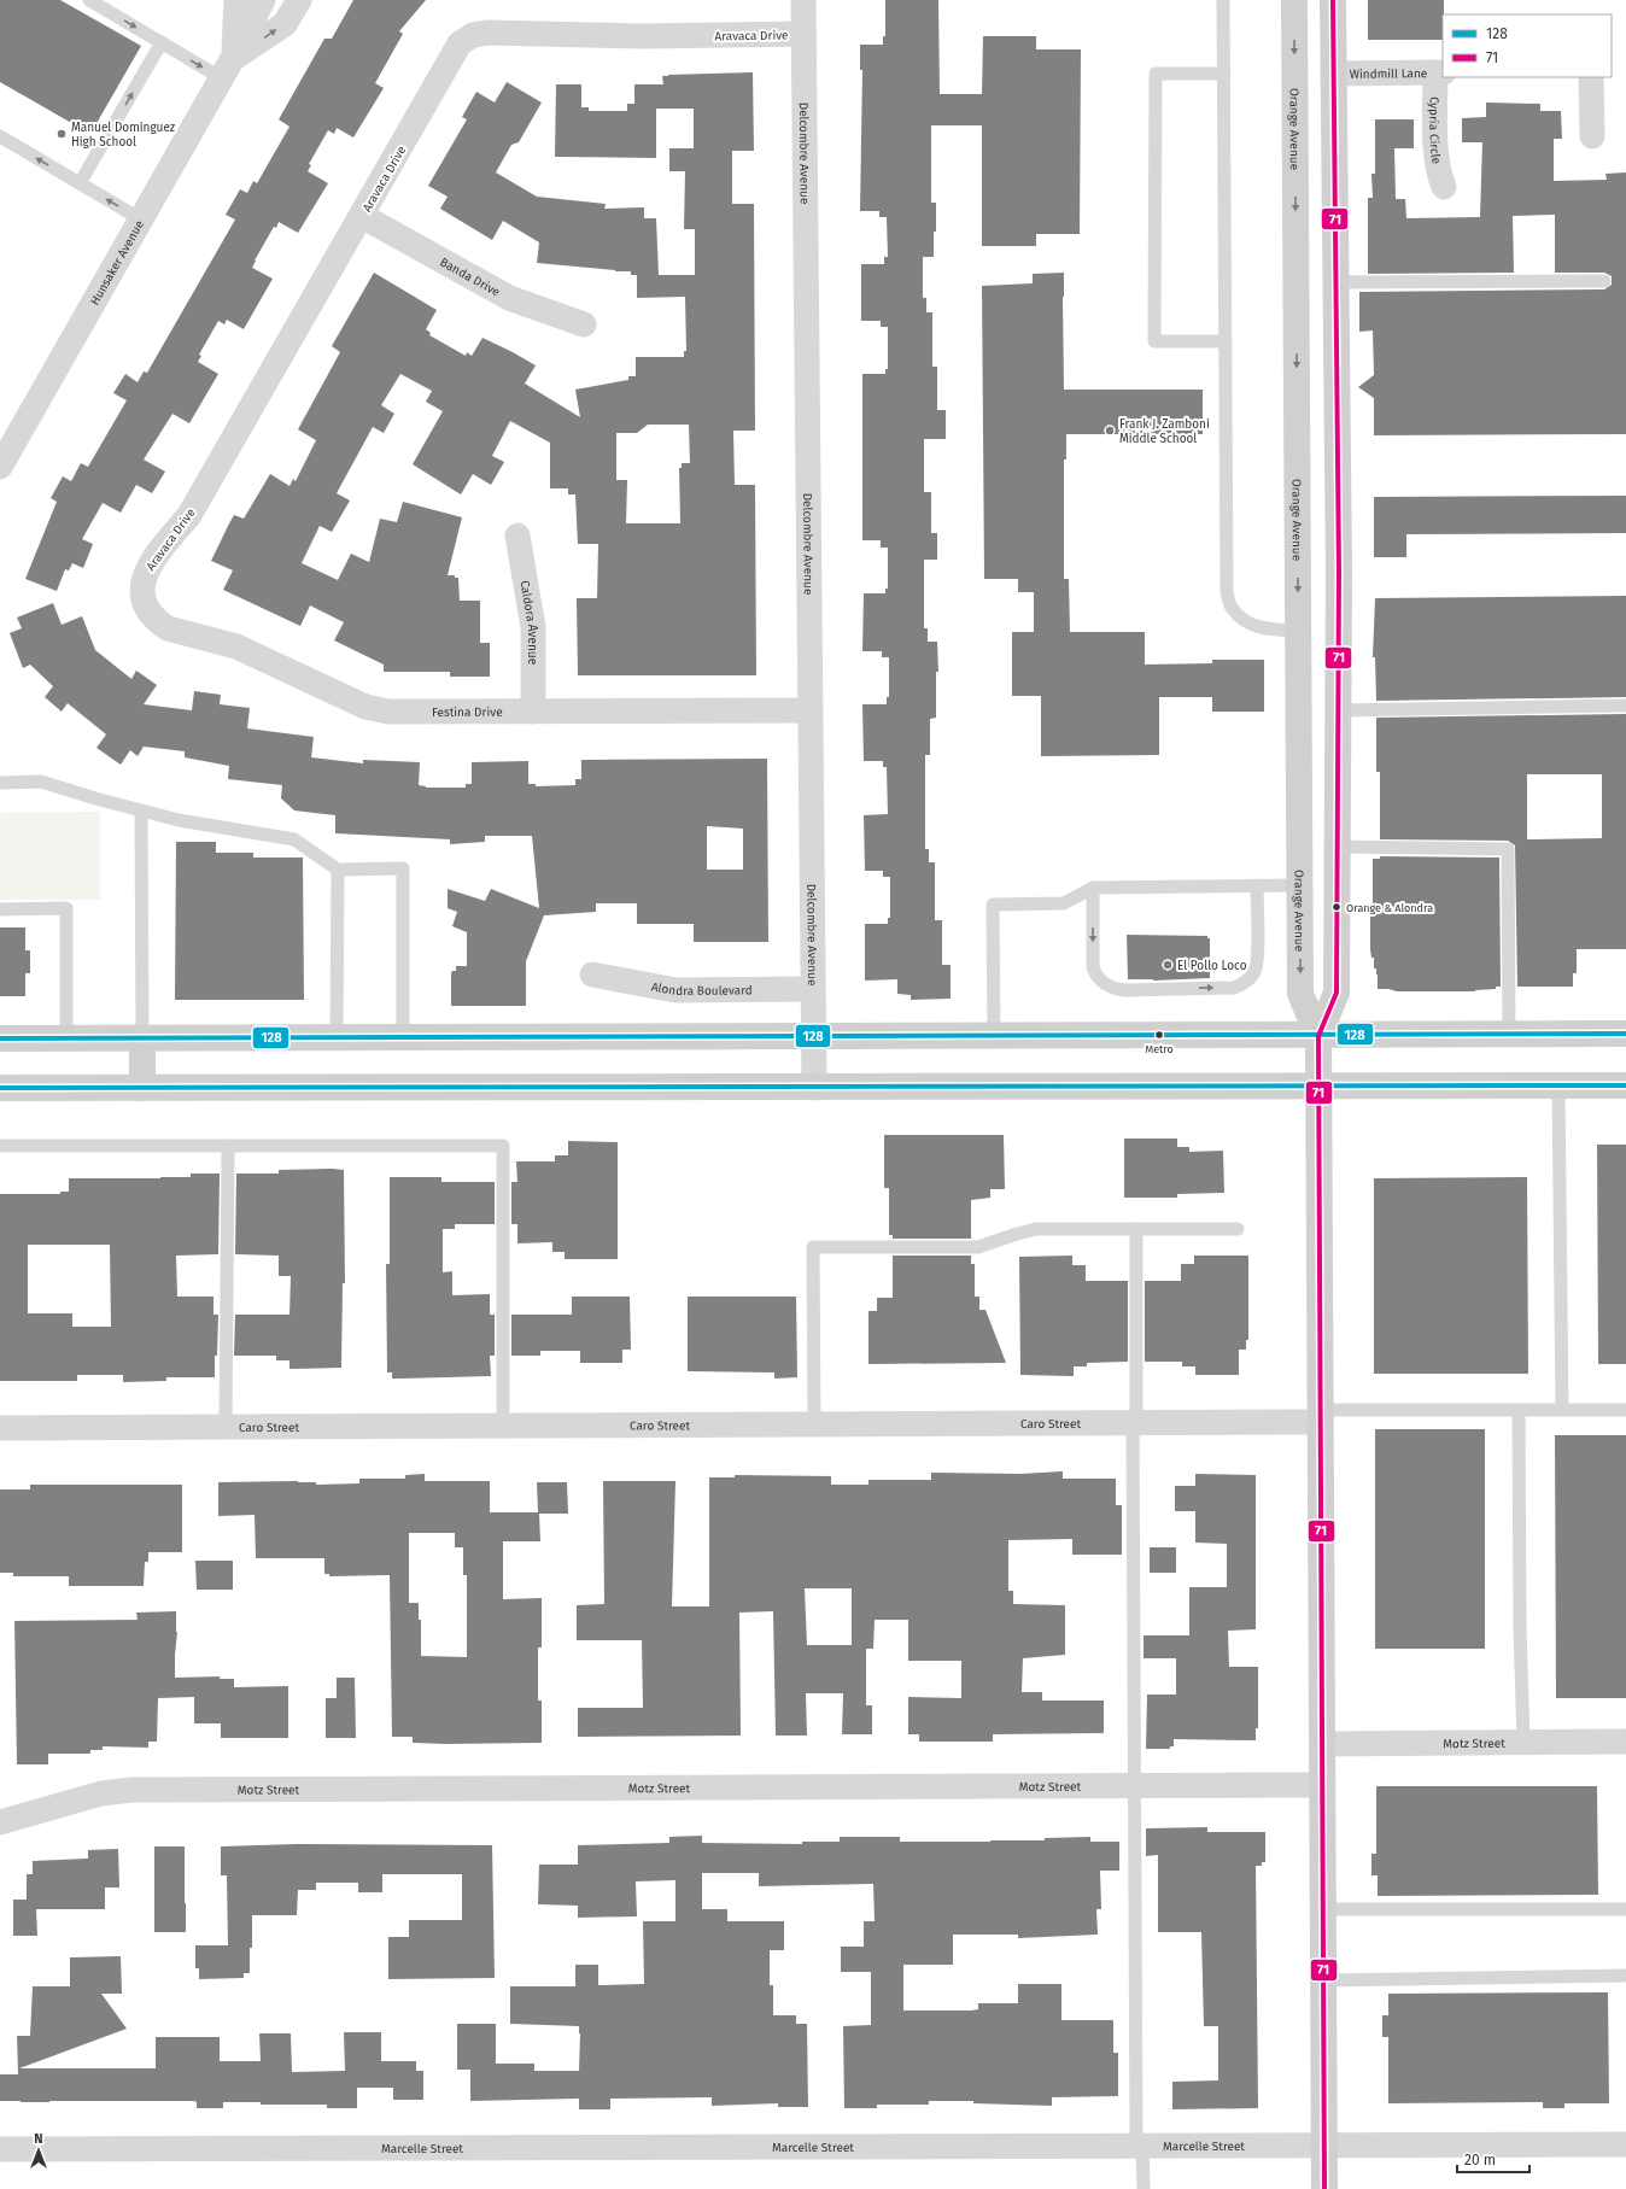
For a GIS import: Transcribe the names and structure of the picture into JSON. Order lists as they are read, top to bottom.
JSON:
{
  "streets": {
    "main road": ["Orange Avenue"],
    "street": [
      "Aravaca Drive",
      "Windmill Lane",
      "Cypria Circle",
      "Delcombre Avenue",
      "Hunsaker Avenue",
      "Banda Drive",
      "Caldora Avenue",
      "Festina Drive",
      "Alondra Boulevard",
      "Caro Street",
      "Motz Street",
      "Marcelle Street"
    ]
  },
  "crossings": [
    ["Aravaca Drive", "Delcombre Avenue"],
    ["Aravaca Drive", "Banda Drive"],
    ["Aravaca Drive", "Festina Drive"],
    ["Windmill Lane", "Orange Avenue"],
    ["Windmill Lane", "Cypria Circle"],
    ["Orange Avenue", "Caro Street"],
    ["Orange Avenue", "Motz Street"],
    ["Orange Avenue", "Marcelle Street"],
    ["Delcombre Avenue", "Festina Drive"],
    ["Delcombre Avenue", "Alondra Boulevard"],
    ["Caldora Avenue", "Festina Drive"]
  ],
  "places": [
    "Manuel Dominguez High School",
    "Frank J. Zamboni Middle School",
    "Orange & Alondra",
    "El Pollo Loco",
    "Metro"
  ],
  "lines": ["transit line 71", "transit line 128"],
  "legend": ["128", "71"],
  "scale_bar": "20 m",
  "north": "top"
}
